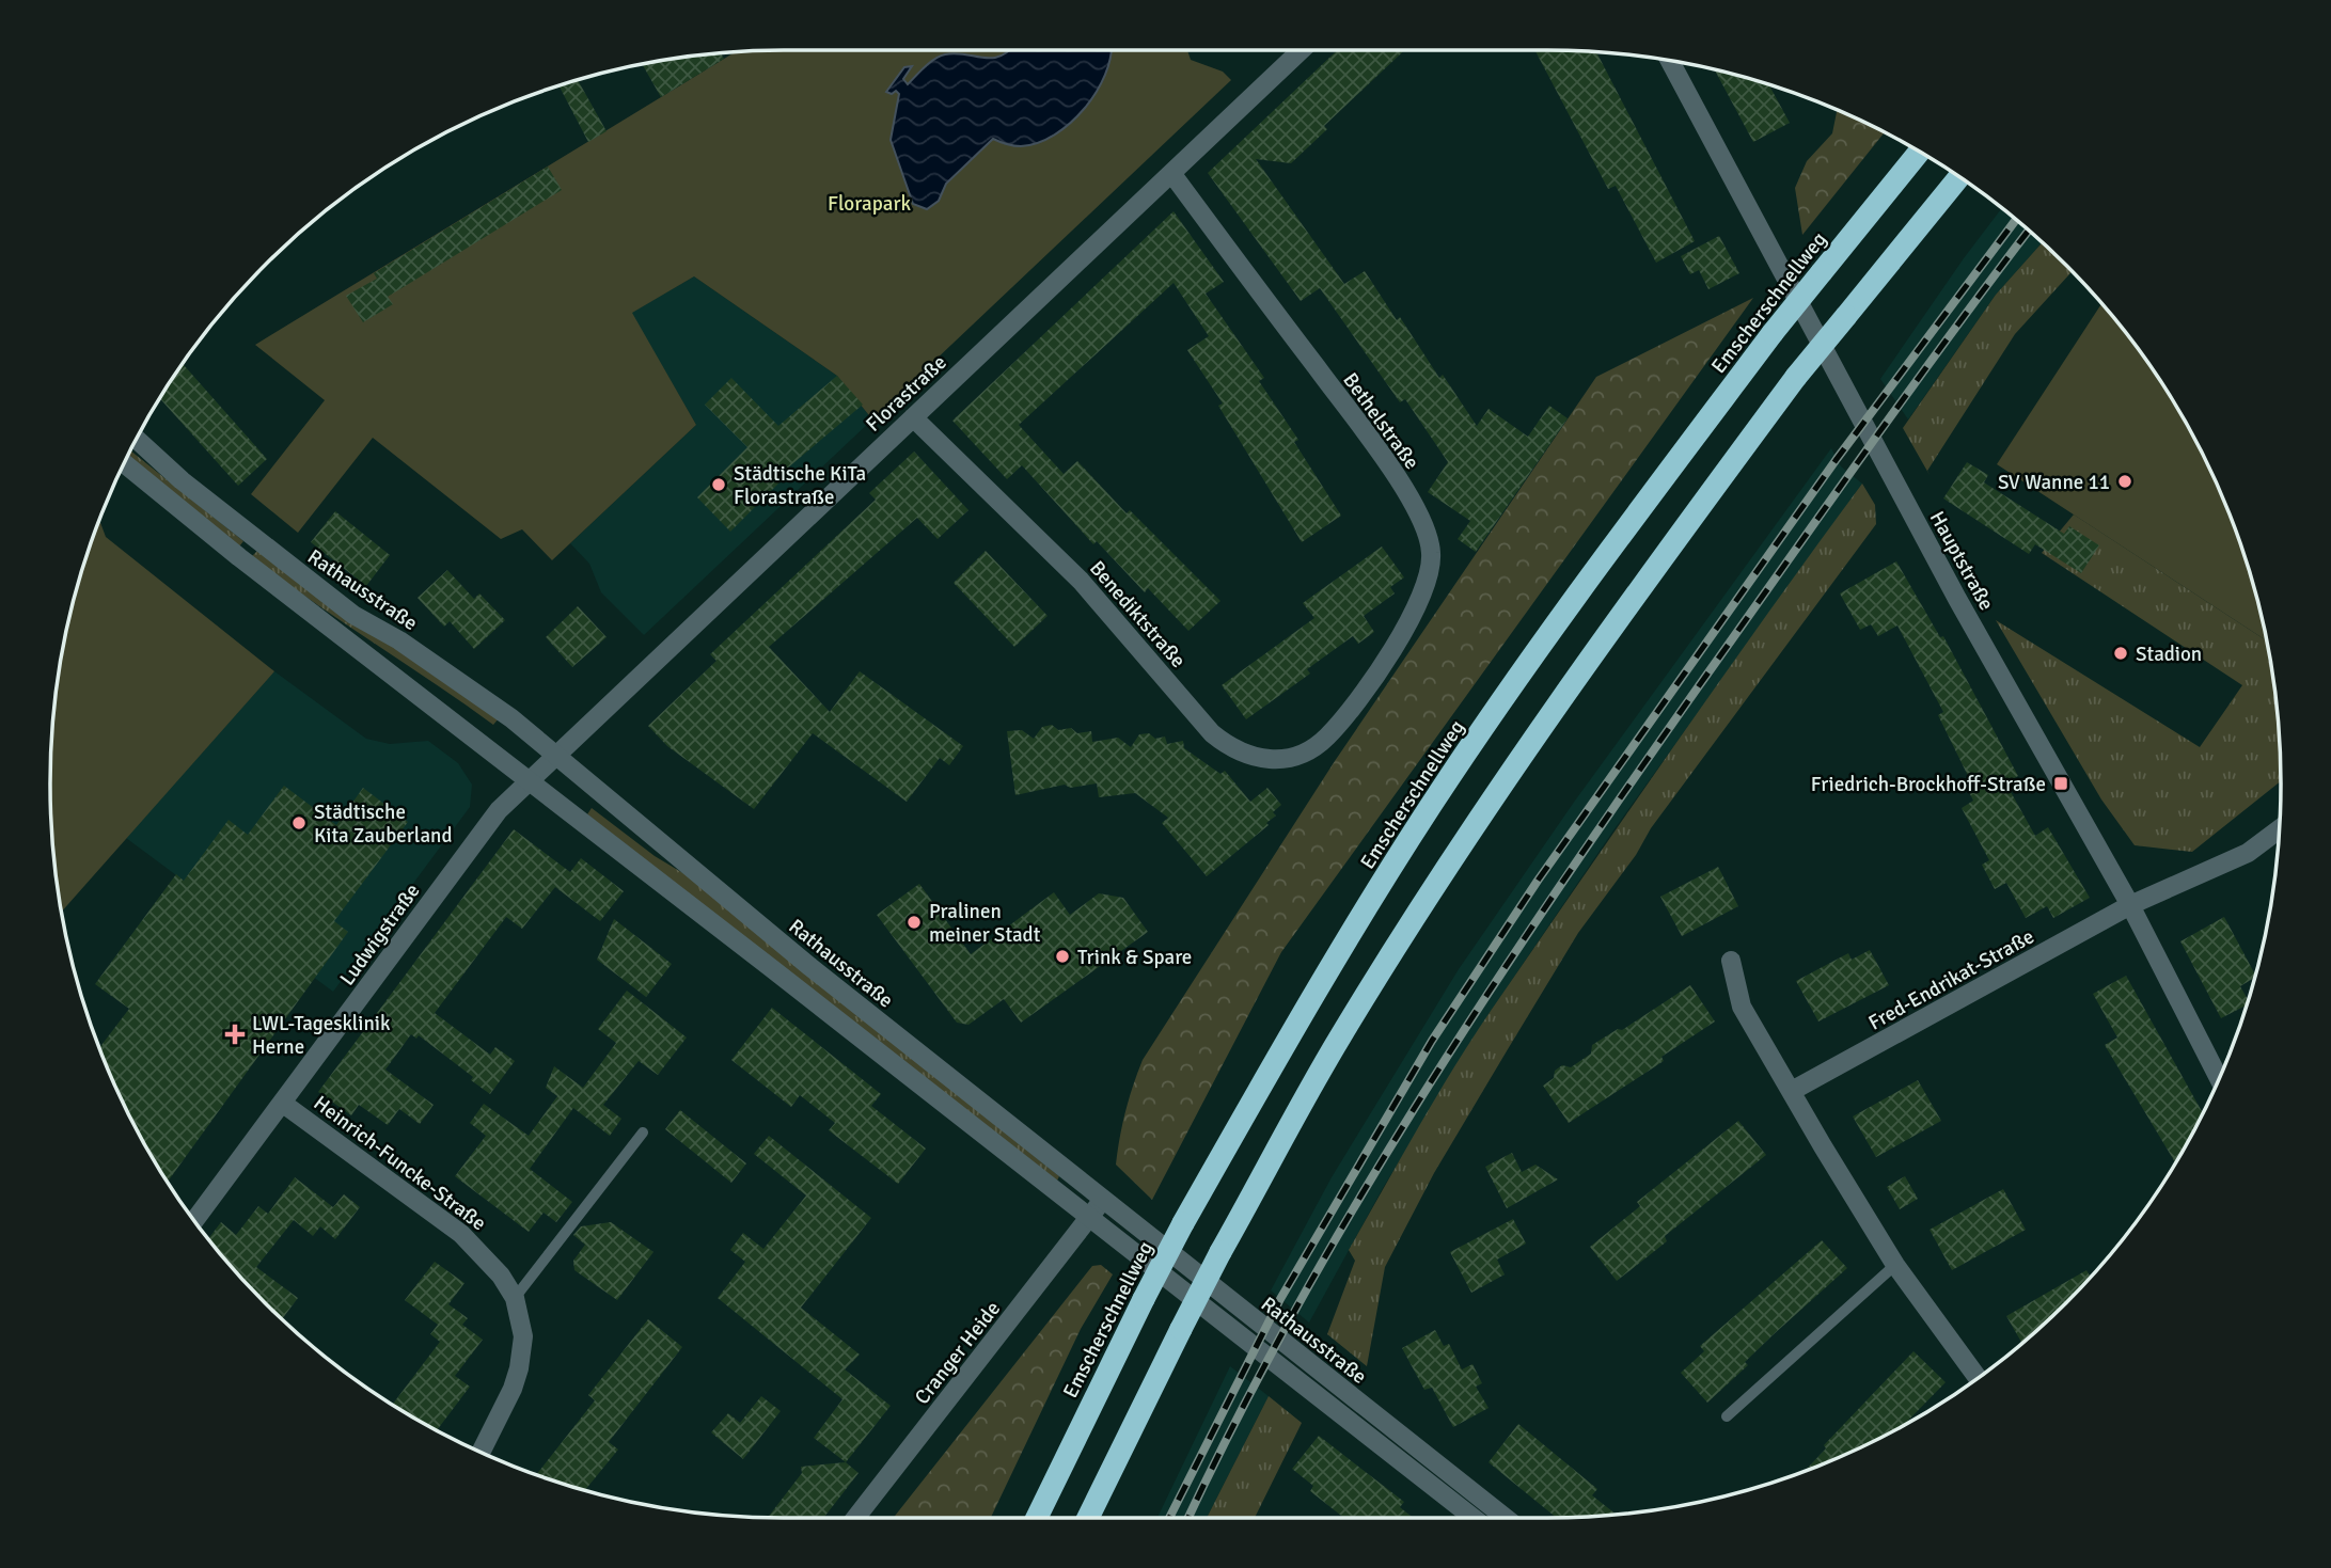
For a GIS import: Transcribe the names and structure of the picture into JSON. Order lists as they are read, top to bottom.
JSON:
{
  "streets": {
    "highway": ["Emscherschnellweg"],
    "street": [
      "Florastraße",
      "Bethelstraße",
      "Hauptstraße",
      "Rathausstraße",
      "Benediktstraße",
      "Ludwigstraße",
      "Fred-Endrikat-Straße",
      "Heinrich-Funcke-Straße",
      "Cranger Heide"
    ]
  },
  "crossings": [
    ["Florastraße", "Bethelstraße"],
    ["Florastraße", "Rathausstraße"],
    ["Florastraße", "Benediktstraße"],
    ["Florastraße", "Ludwigstraße"],
    ["Bethelstraße", "Benediktstraße"],
    ["Hauptstraße", "Fred-Endrikat-Straße"],
    ["Rathausstraße", "Ludwigstraße"],
    ["Rathausstraße", "Cranger Heide"],
    ["Ludwigstraße", "Heinrich-Funcke-Straße"]
  ],
  "parks": ["Florapark"],
  "places": {
    "other": [
      "SV Wanne 11",
      "Städtische KiTa Florastraße",
      "Stadion",
      "Städtische Kita Zauberland",
      "Pralinen meiner Stadt",
      "Trink & Spare"
    ],
    "transit": ["Friedrich-Brockhoff-Straße"],
    "health": ["LWL-Tagesklinik Herne"]
  }
}
